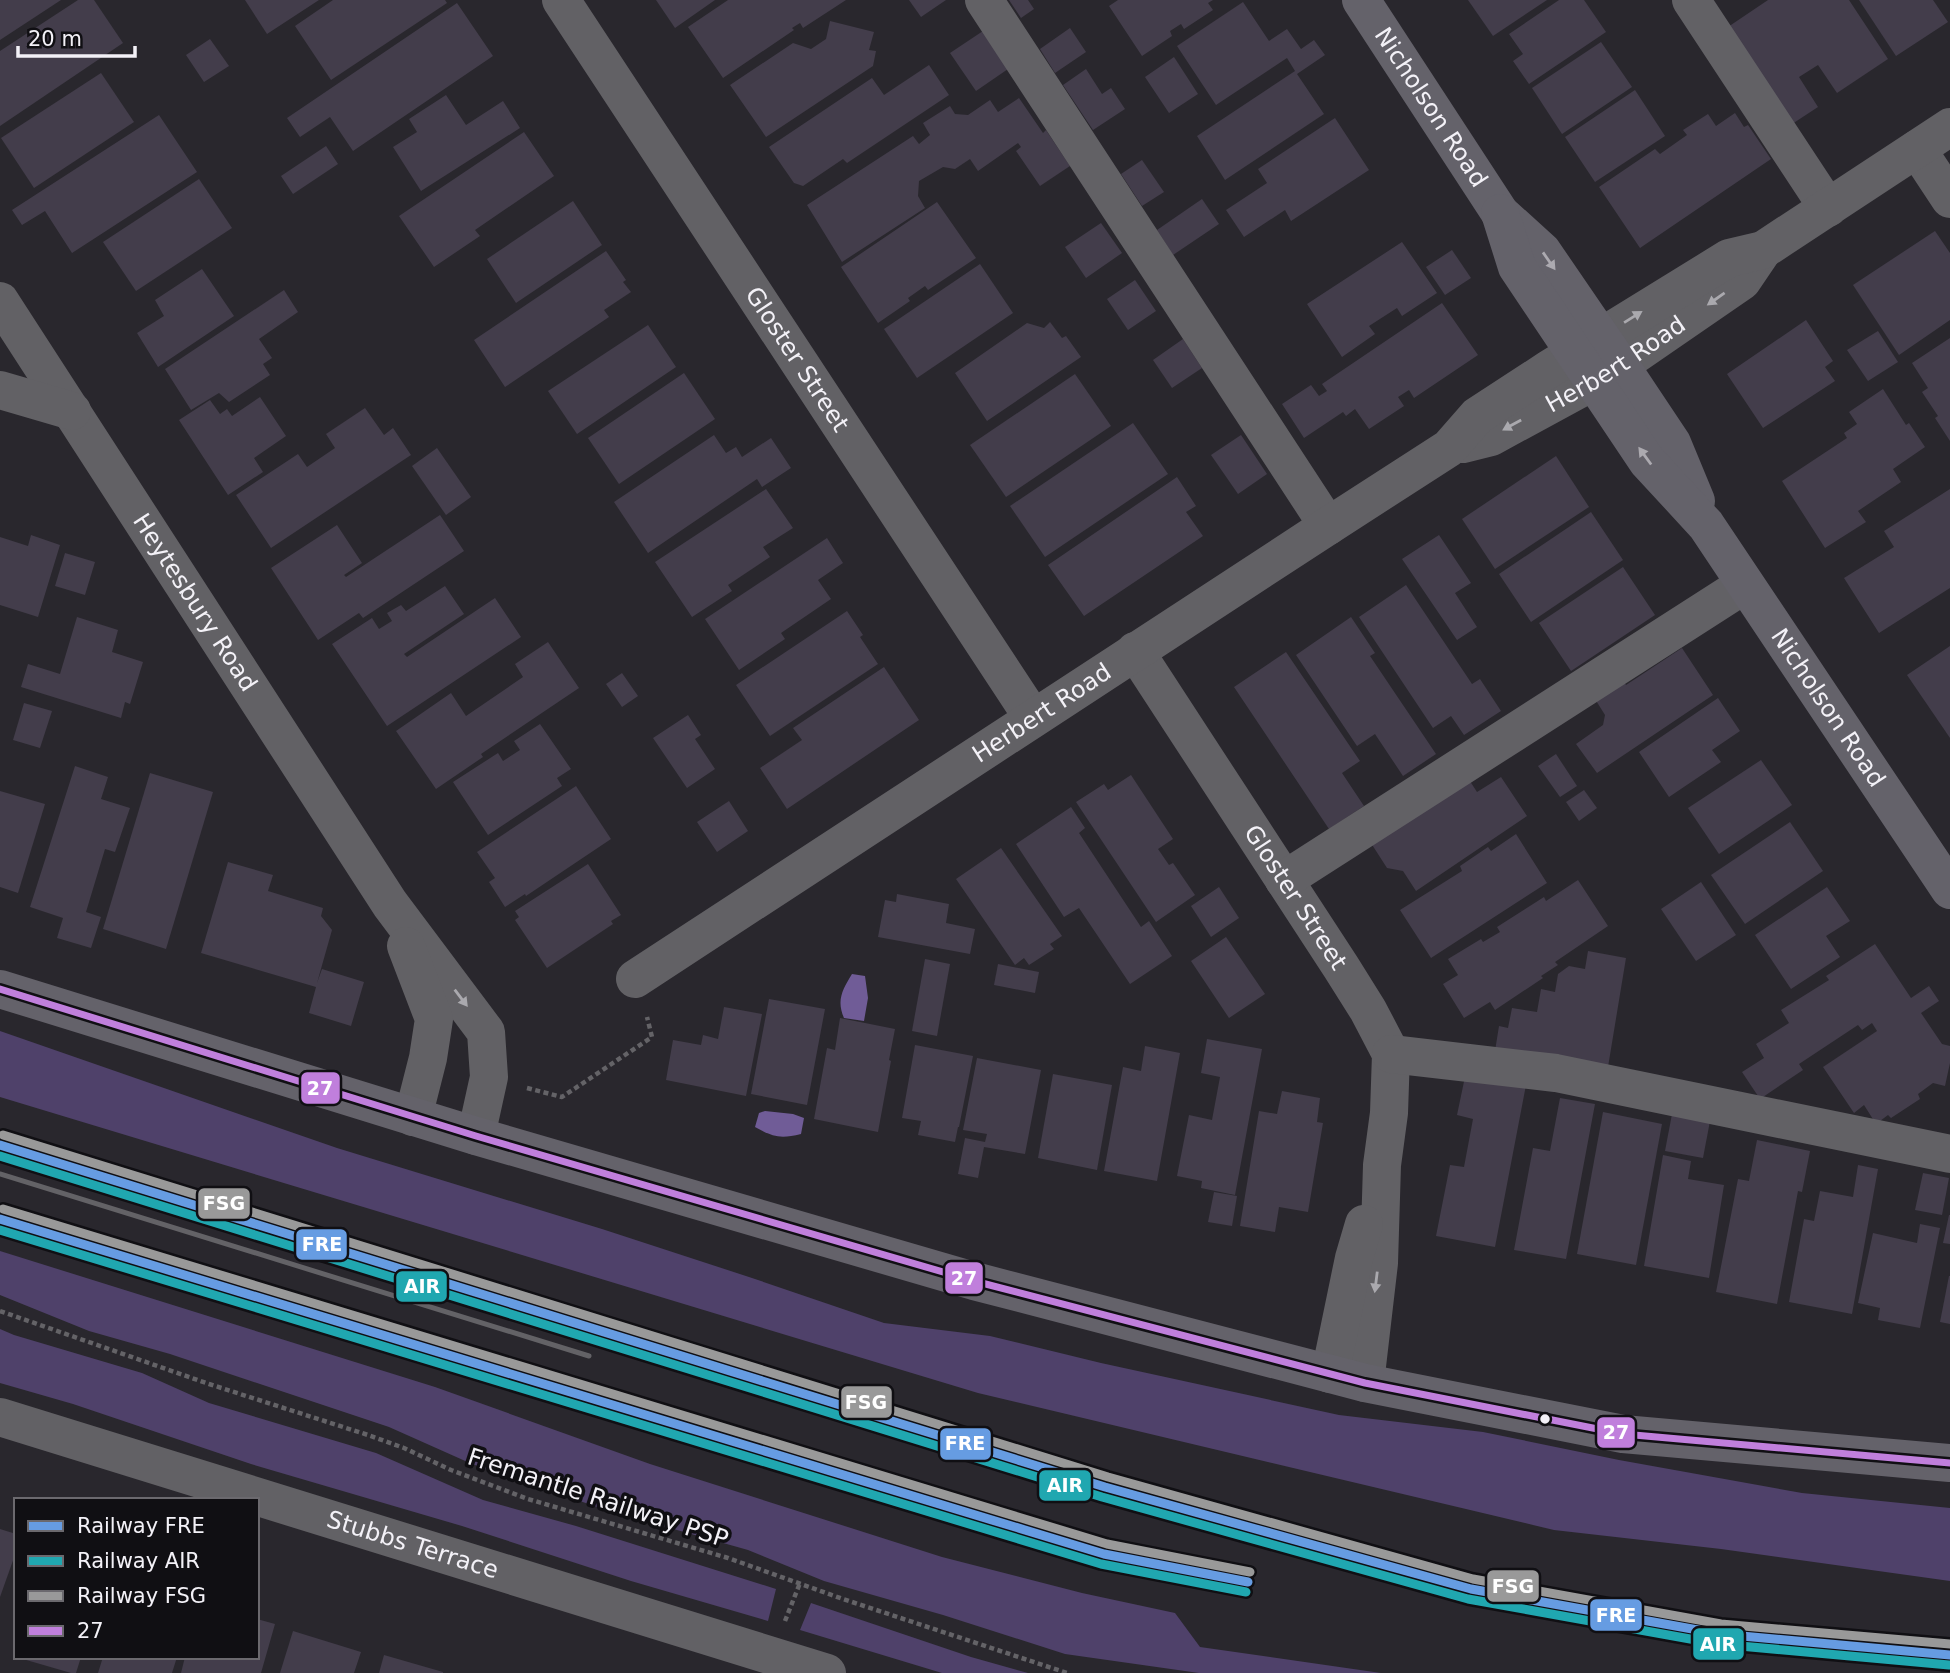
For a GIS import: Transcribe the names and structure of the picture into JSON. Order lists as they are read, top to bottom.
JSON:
{
  "streets": {
    "main road": ["Nicholson Road"],
    "street": [
      "Gloster Street",
      "Herbert Road",
      "Heytesbury Road",
      "Stubbs Terrace"
    ],
    "path": ["Fremantle Railway PSP"]
  },
  "crossings": [
    ["Nicholson Road", "Herbert Road"],
    ["Gloster Street", "Herbert Road"]
  ],
  "lines": [
    "transit line 27",
    "rail line FSG",
    "rail line FRE",
    "rail line AIR"
  ],
  "legend": [
    "Railway FRE",
    "Railway AIR",
    "Railway FSG",
    "27"
  ],
  "scale_bar": "20 m"
}
